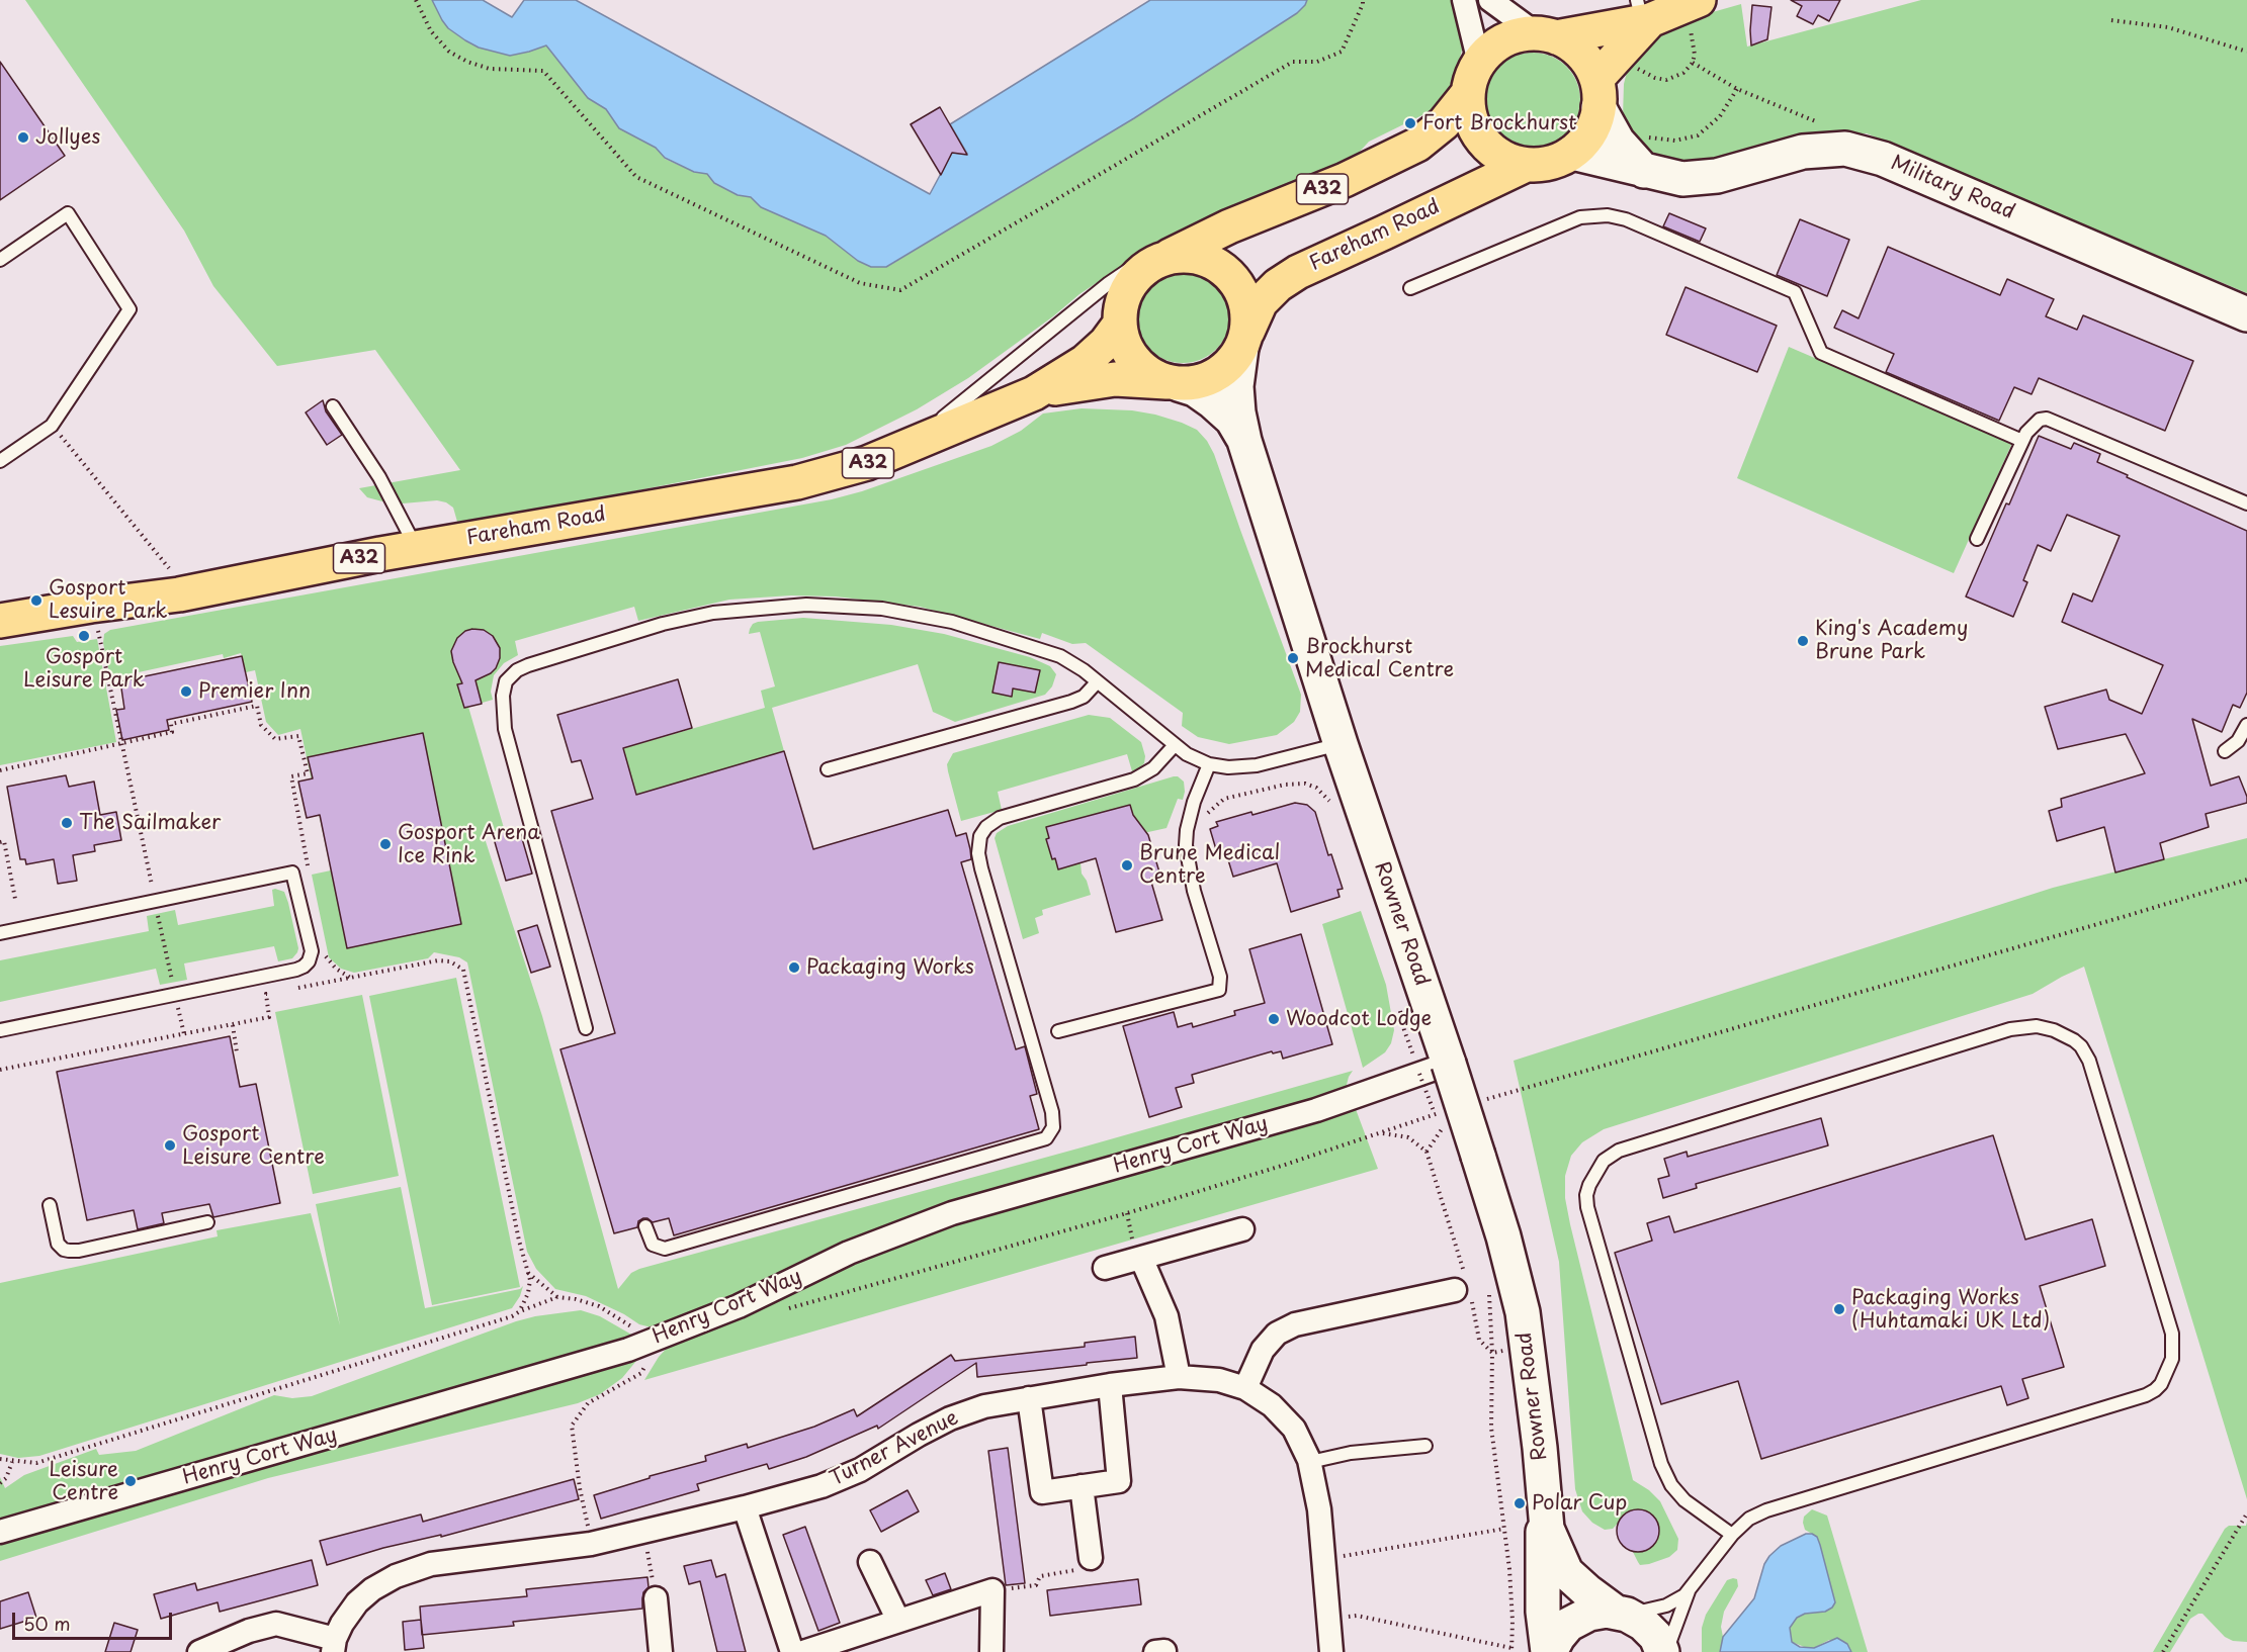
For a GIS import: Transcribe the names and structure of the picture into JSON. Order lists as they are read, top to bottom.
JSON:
{
  "streets": {
    "main road": [
      "Military Road",
      "A32",
      "Fareham Road",
      "Rowner Road"
    ],
    "street": ["Henry Cort Way", "Turner Avenue"]
  },
  "crossings": [
    ["Military Road", "A32"],
    ["Military Road", "Fareham Road"],
    ["A32", "Fareham Road"],
    ["A32", "Rowner Road"],
    ["Fareham Road", "Rowner Road"],
    ["Rowner Road", "Henry Cort Way"]
  ],
  "places": [
    "Fort Brockhurst",
    "Jollyes",
    "Gosport Lesuire Park",
    "Gosport Leisure Park",
    "King's Academy Brune Park",
    "Brockhurst Medical Centre",
    "Premier Inn",
    "The Sailmaker",
    "Gosport Arena Ice Rink",
    "Brune Medical Centre",
    "Packaging Works",
    "Woodcot Lodge",
    "Gosport Leisure Centre",
    "Packaging Works (Huhtamaki UK Ltd)",
    "Leisure Centre",
    "Polar Cup"
  ],
  "scale_bar": "50 m"
}
